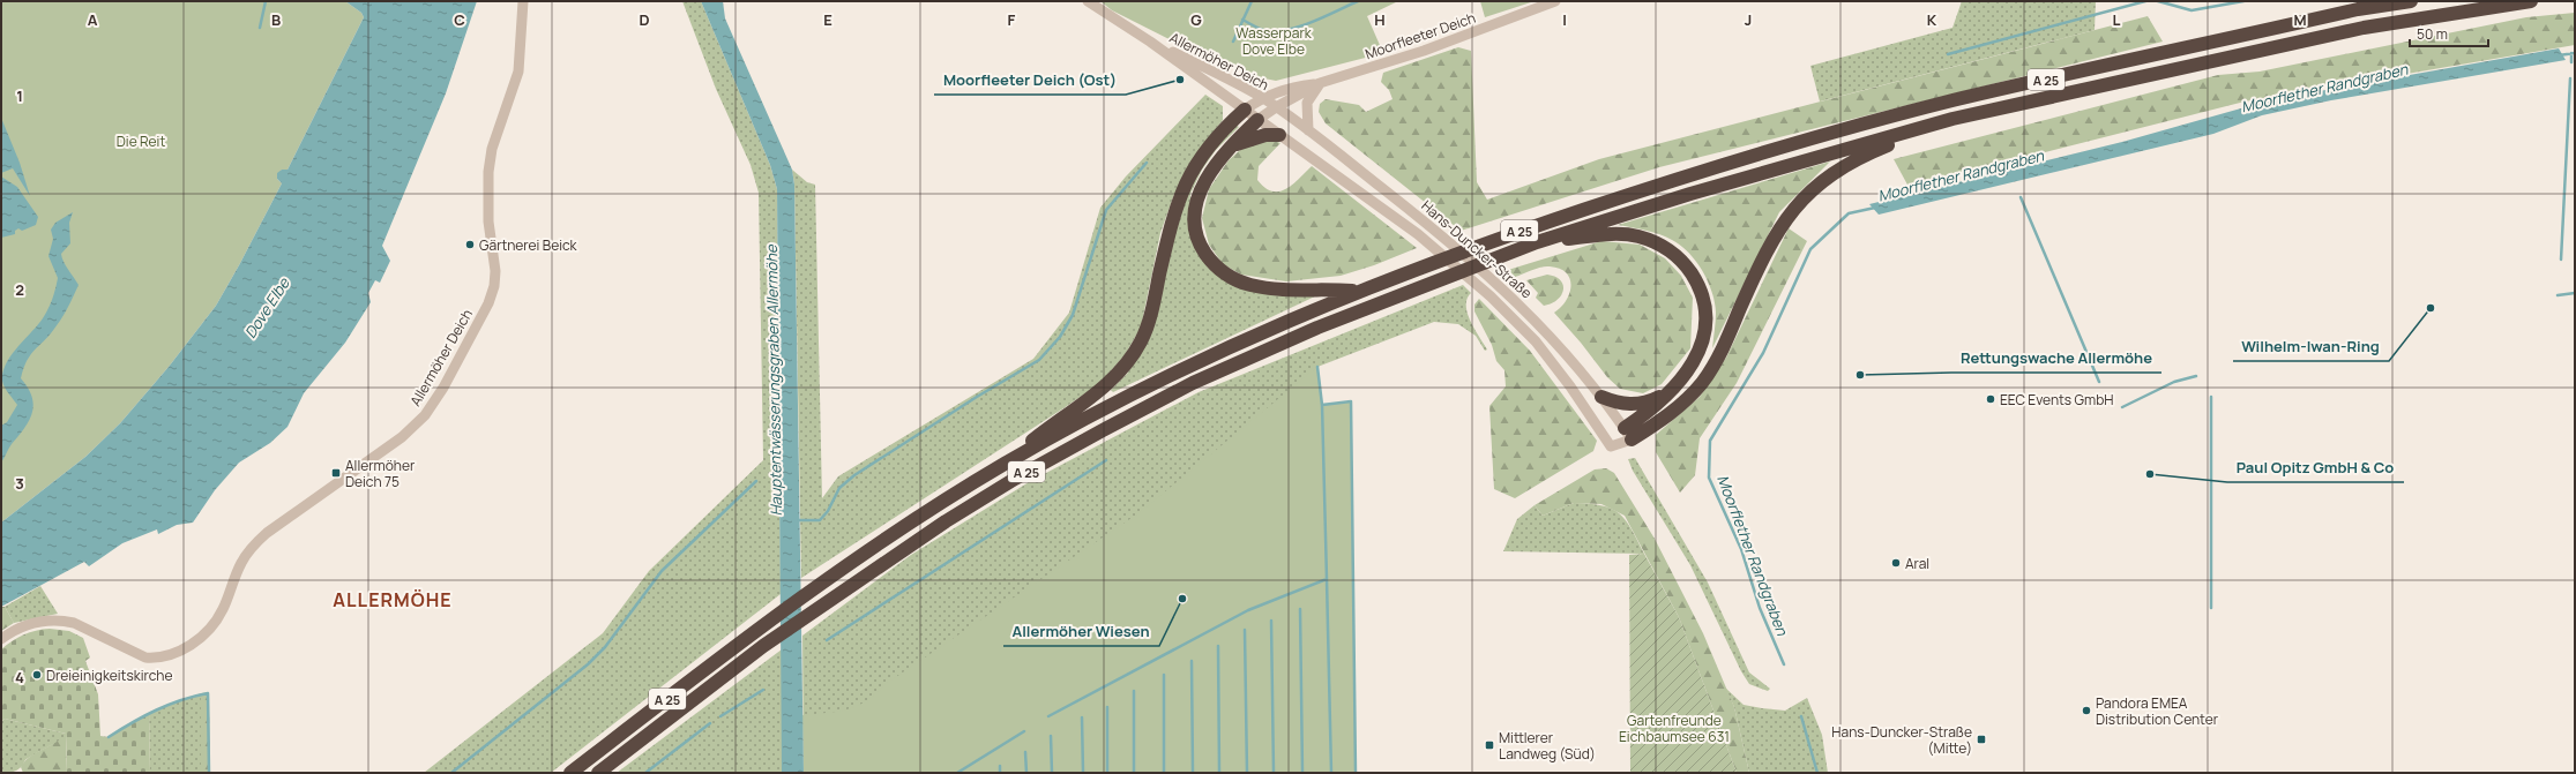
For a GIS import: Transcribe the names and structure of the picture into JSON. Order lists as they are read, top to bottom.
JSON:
{
  "streets": {
    "highway": ["A 25"],
    "street": ["Moorfleeter Deich", "Allermöher Deich", "Hans-Duncker-Straße"]
  },
  "crossings": [
    ["Moorfleeter Deich", "Allermöher Deich"],
    ["Moorfleeter Deich", "Hans-Duncker-Straße"],
    ["Allermöher Deich", "Hans-Duncker-Straße"]
  ],
  "districts": ["ALLERMÖHE"],
  "water": ["Moorflether Randgraben", "Dove Elbe", "Hauptentwässerungsgraben Allermöhe"],
  "parks": ["Wasserpark Dove Elbe", "Die Reit", "Gartenfreunde Eichbaumsee 631"],
  "places": {
    "other": [
      "Moorfleeter Deich (Ost)",
      "Gärtnerei Beick",
      "Wilhelm-Iwan-Ring",
      "Rettungswache Allermöhe",
      "EEC Events GmbH",
      "Paul Opitz GmbH & Co",
      "Aral",
      "Allermöher Wiesen",
      "Dreieinigkeitskirche",
      "Pandora EMEA Distribution Center"
    ],
    "transit": ["Allermöher Deich 75", "Hans-Duncker-Straße (Mitte)", "Mittlerer Landweg (Süd)"]
  },
  "scale_bar": "50 m",
  "grid": {
    "columns": [
      "A",
      "B",
      "C",
      "D",
      "E",
      "F",
      "G",
      "H",
      "I",
      "J",
      "K",
      "L",
      "M"
    ],
    "rows": [
      "1",
      "2",
      "3",
      "4"
    ]
  }
}
